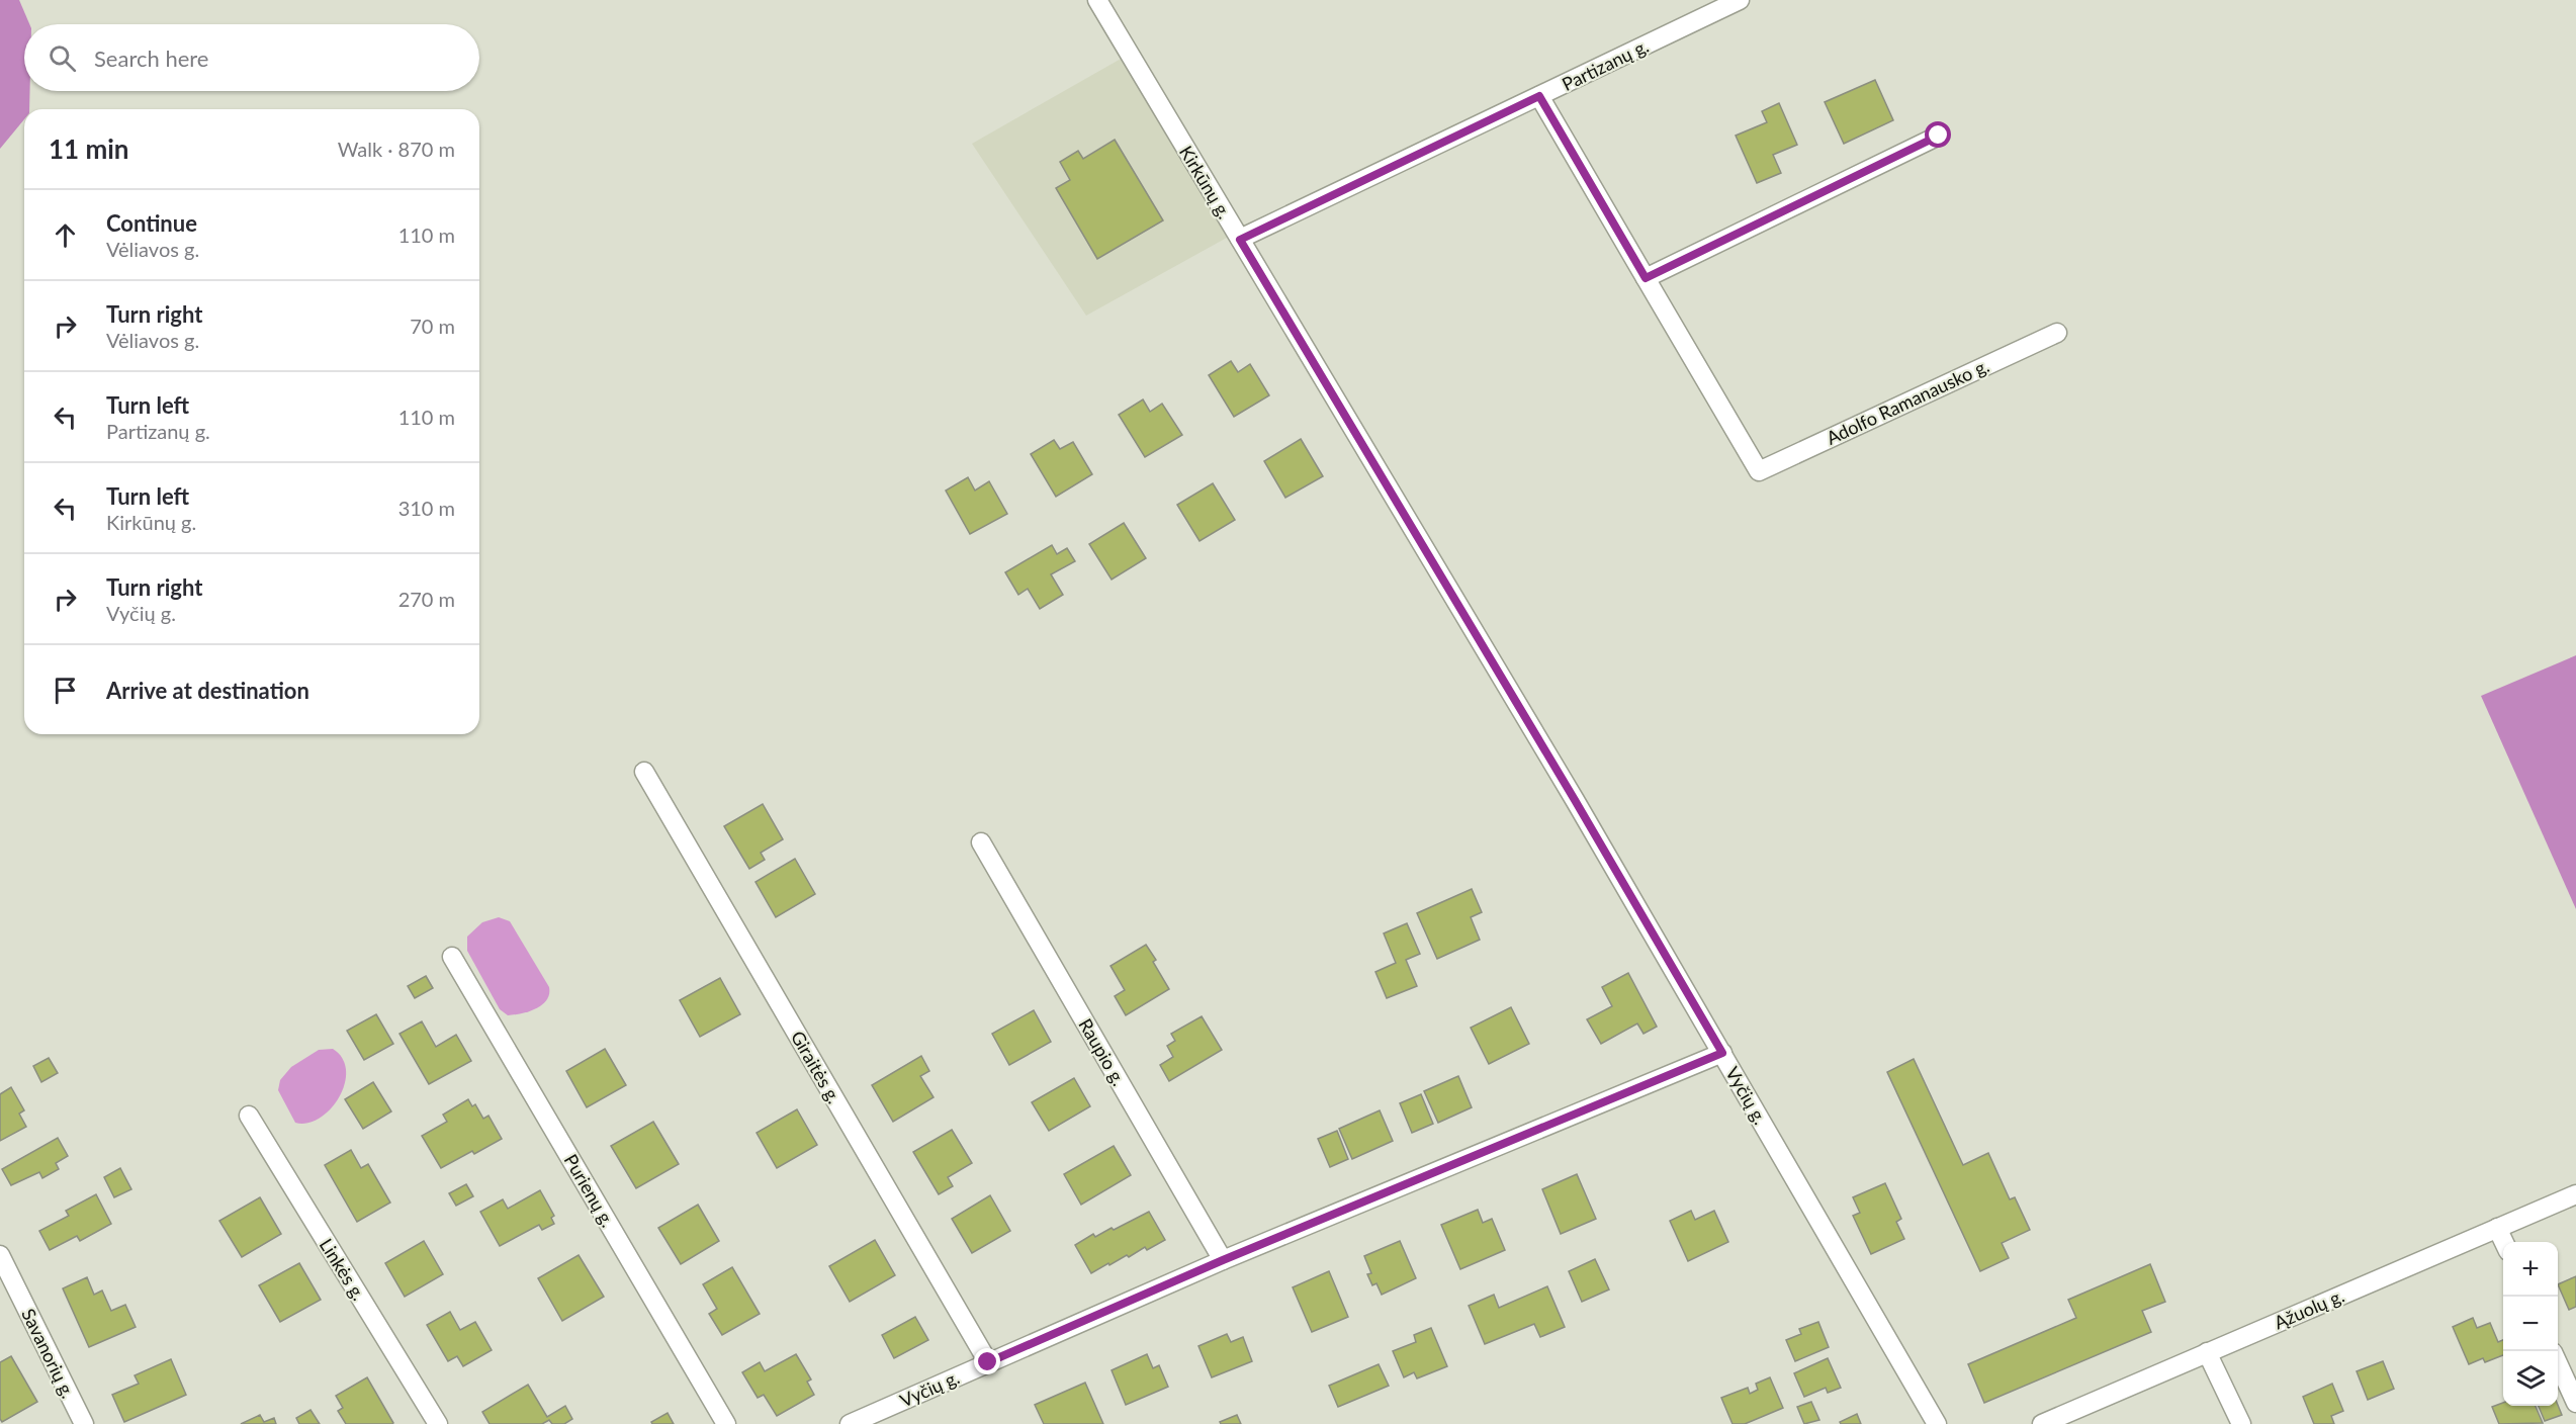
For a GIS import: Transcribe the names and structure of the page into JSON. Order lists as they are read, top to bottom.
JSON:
{
  "streets": {
    "street": [
      "Partizanų g.",
      "Kirkūnų g.",
      "Adolfo Ramanausko g.",
      "Raupio g.",
      "Giraitės g.",
      "Vyčių g.",
      "Purienų g.",
      "Linkės g.",
      "Ąžuolų g.",
      "Savanorių g."
    ]
  },
  "crossings": [
    ["Partizanų g.", "Kirkūnų g."],
    ["Kirkūnų g.", "Vyčių g."],
    ["Raupio g.", "Vyčių g."],
    ["Giraitės g.", "Vyčių g."]
  ],
  "page": {
    "search": "Search here",
    "heading": ["11 min", "Walk · 870 m"],
    "list": [
      ["Continue", "Vėliavos g.", "110 m"],
      ["Turn right", "Vėliavos g.", "70 m"],
      ["Turn left", "Partizanų g.", "110 m"],
      ["Turn left", "Kirkūnų g.", "310 m"],
      ["Turn right", "Vyčių g.", "270 m"],
      "Arrive at destination"
    ],
    "map_buttons": ["+", "−"]
  }
}
